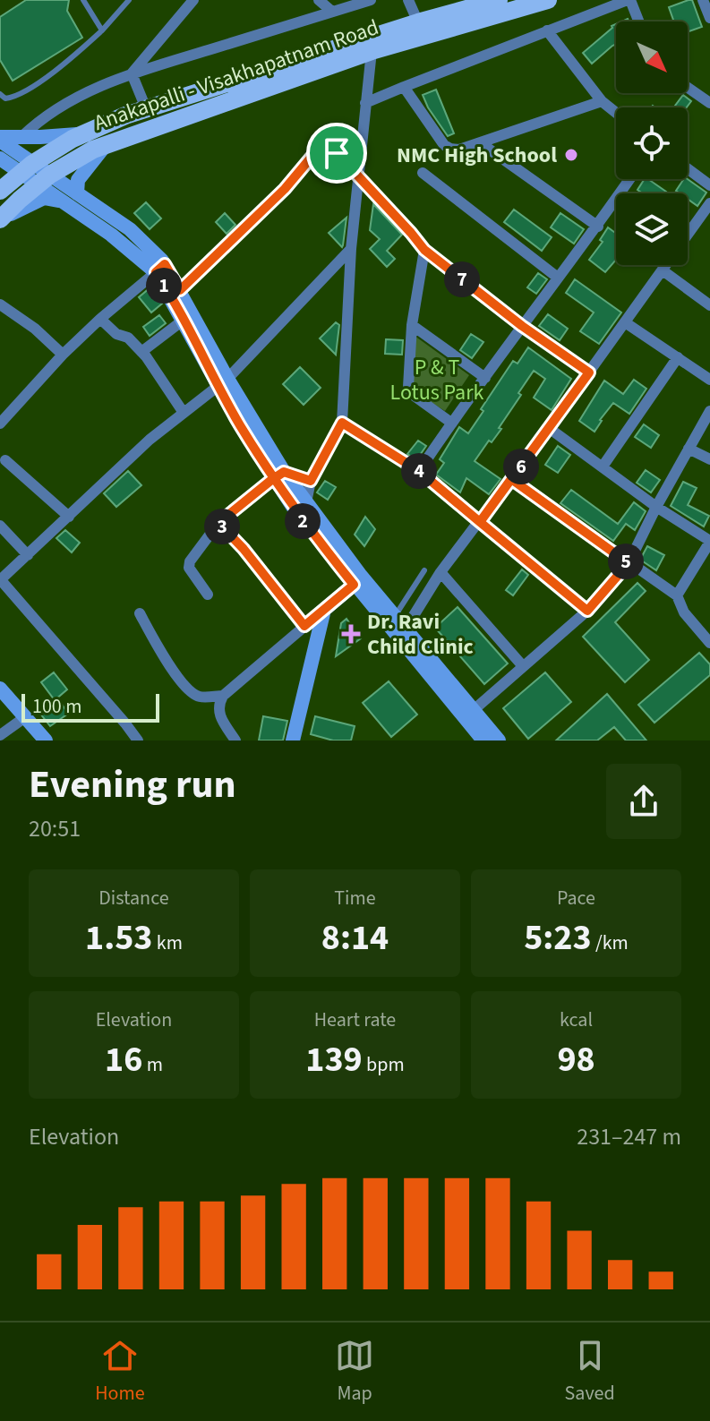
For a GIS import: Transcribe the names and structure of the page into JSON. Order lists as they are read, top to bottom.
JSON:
{
  "streets": {
    "main road": ["Anakapalli - Visakhapatnam Road"]
  },
  "parks": ["P & T Lotus Park"],
  "places": {
    "other": ["NMC High School"],
    "health": ["Dr. Ravi Child Clinic"]
  },
  "scale_bar": "100 m",
  "north": "bottom right",
  "page": {
    "pins": [
      "7",
      "1",
      "6",
      "4",
      "2",
      "3",
      "5"
    ],
    "scale": "100 m",
    "heading": ["Evening run", "20:51"],
    "stats": [
      ["Distance", "1.53 km"],
      ["Time", "8:14"],
      ["Pace", "5:23 /km"],
      ["Elevation", "16 m"],
      ["Heart rate", "139 bpm"],
      ["kcal", "98"]
    ],
    "chart": ["Elevation", "231–247 m"],
    "tabs": ["Home", "Map", "Saved"]
  }
}
